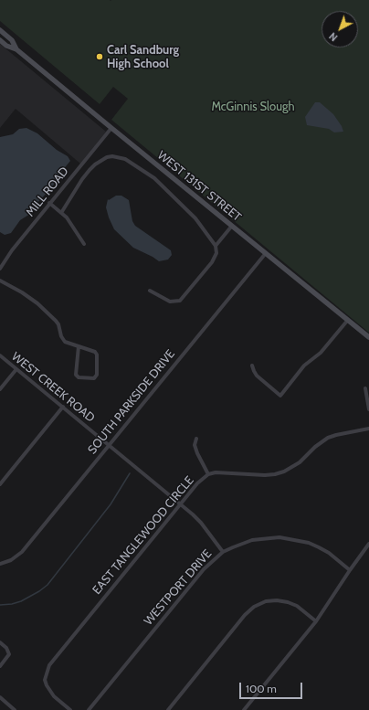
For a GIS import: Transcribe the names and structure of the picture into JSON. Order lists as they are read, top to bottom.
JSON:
{
  "streets": {
    "street": [
      "WEST 131ST STREET",
      "MILL ROAD",
      "WEST CREEK ROAD",
      "SOUTH PARKSIDE DRIVE",
      "EAST TANGLEWOOD CIRCLE",
      "WESTPORT DRIVE"
    ]
  },
  "crossings": [
    ["WEST 131ST STREET", "MILL ROAD"],
    ["WEST 131ST STREET", "SOUTH PARKSIDE DRIVE"],
    ["WEST CREEK ROAD", "SOUTH PARKSIDE DRIVE"],
    ["WEST CREEK ROAD", "EAST TANGLEWOOD CIRCLE"],
    ["WEST CREEK ROAD", "WESTPORT DRIVE"]
  ],
  "parks": ["McGinnis Slough"],
  "places": ["Carl Sandburg High School"],
  "scale_bar": "100 m",
  "north": "bottom left"
}
